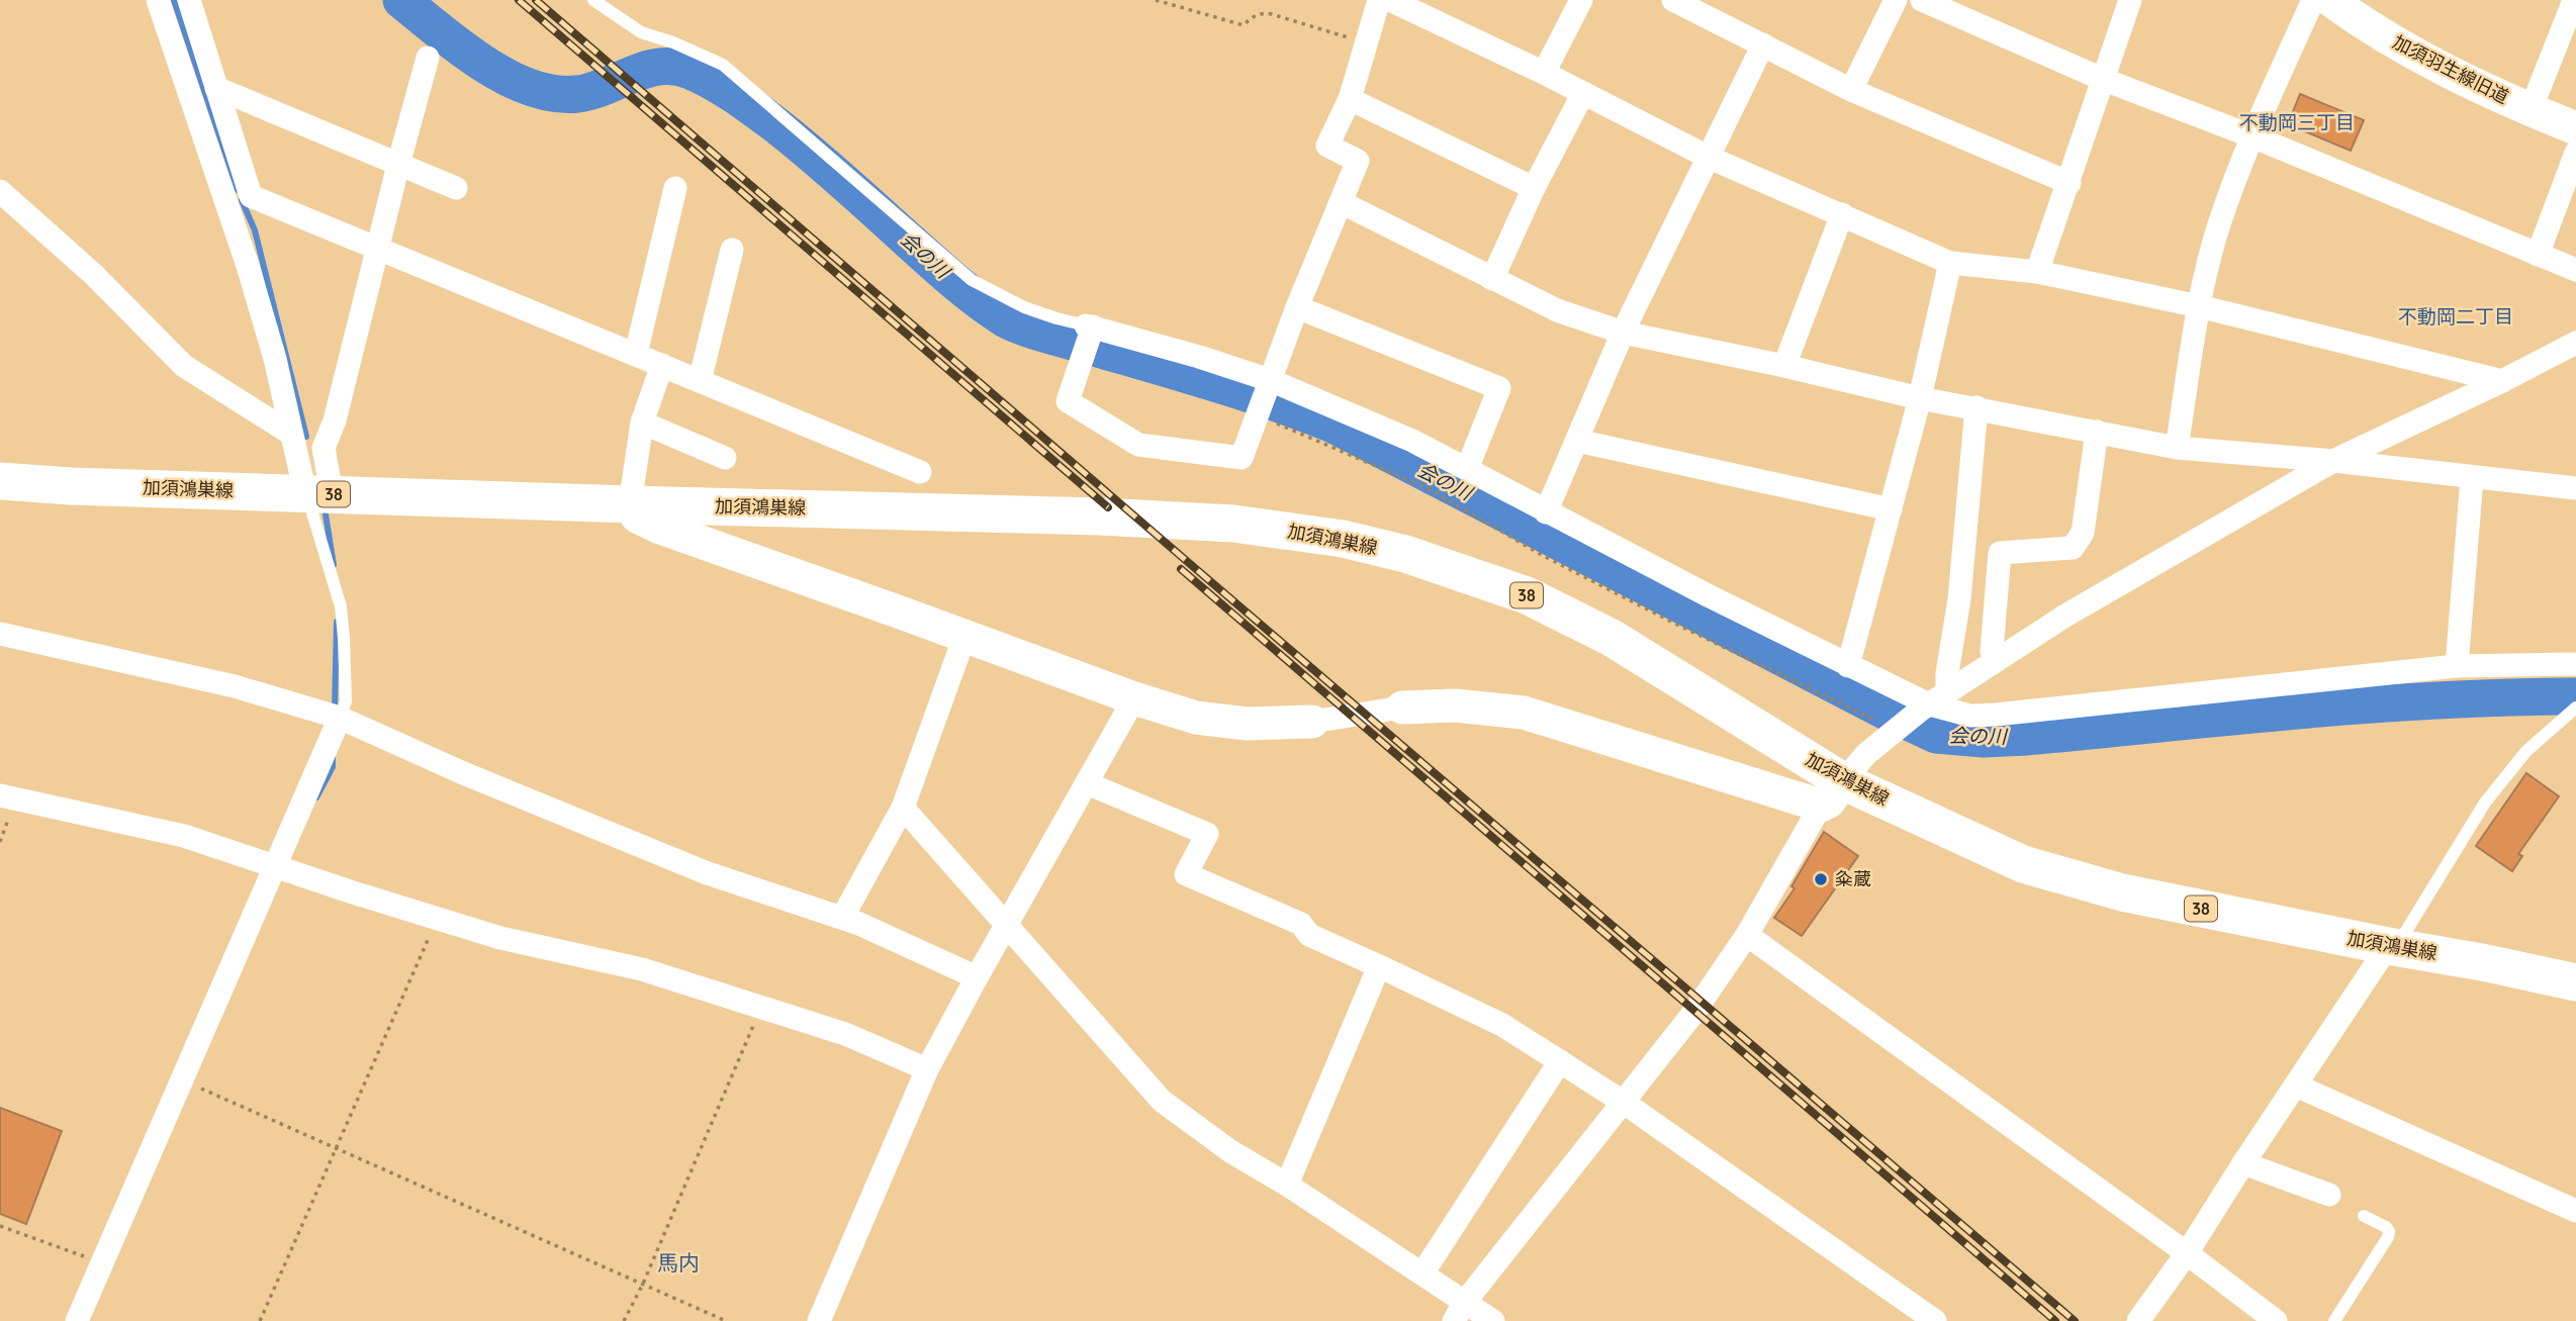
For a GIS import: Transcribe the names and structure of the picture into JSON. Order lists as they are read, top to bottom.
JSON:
{
  "streets": {
    "main road": ["加須鴻巣線", "38"],
    "street": ["加須羽生線旧道"]
  },
  "districts": ["不動岡三丁目", "不動岡二丁目", "馬内"],
  "water": ["会の川"],
  "places": ["粂蔵"]
}
